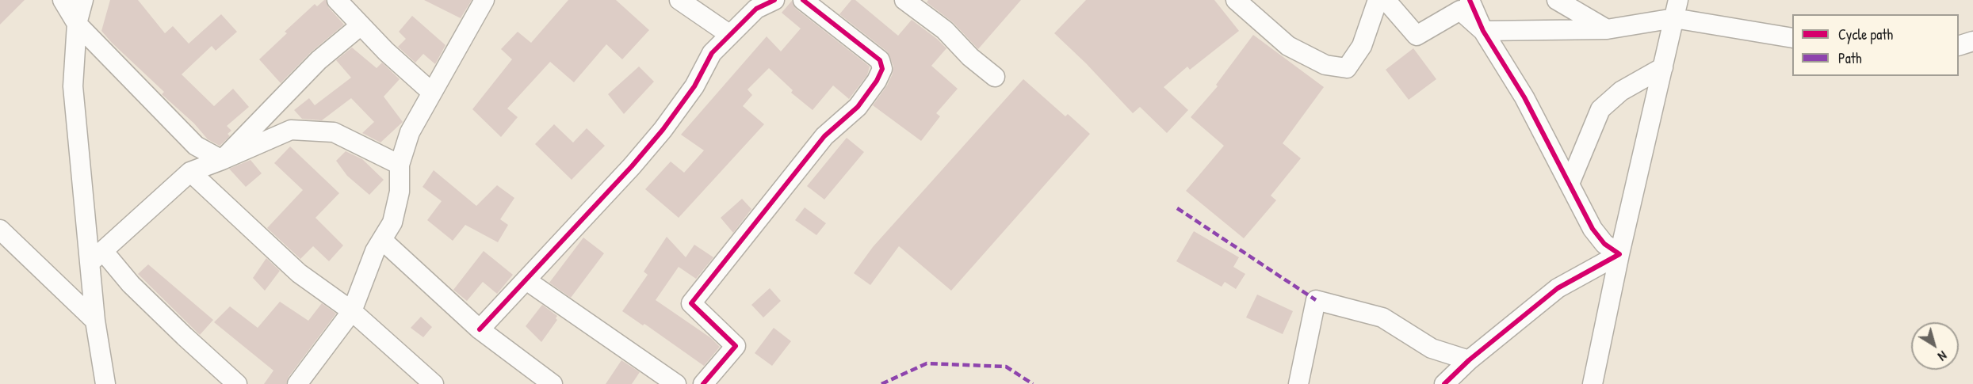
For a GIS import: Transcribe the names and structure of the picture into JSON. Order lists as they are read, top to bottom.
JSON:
{
  "legend": ["Cycle path", "Path"],
  "north": "bottom right"
}
